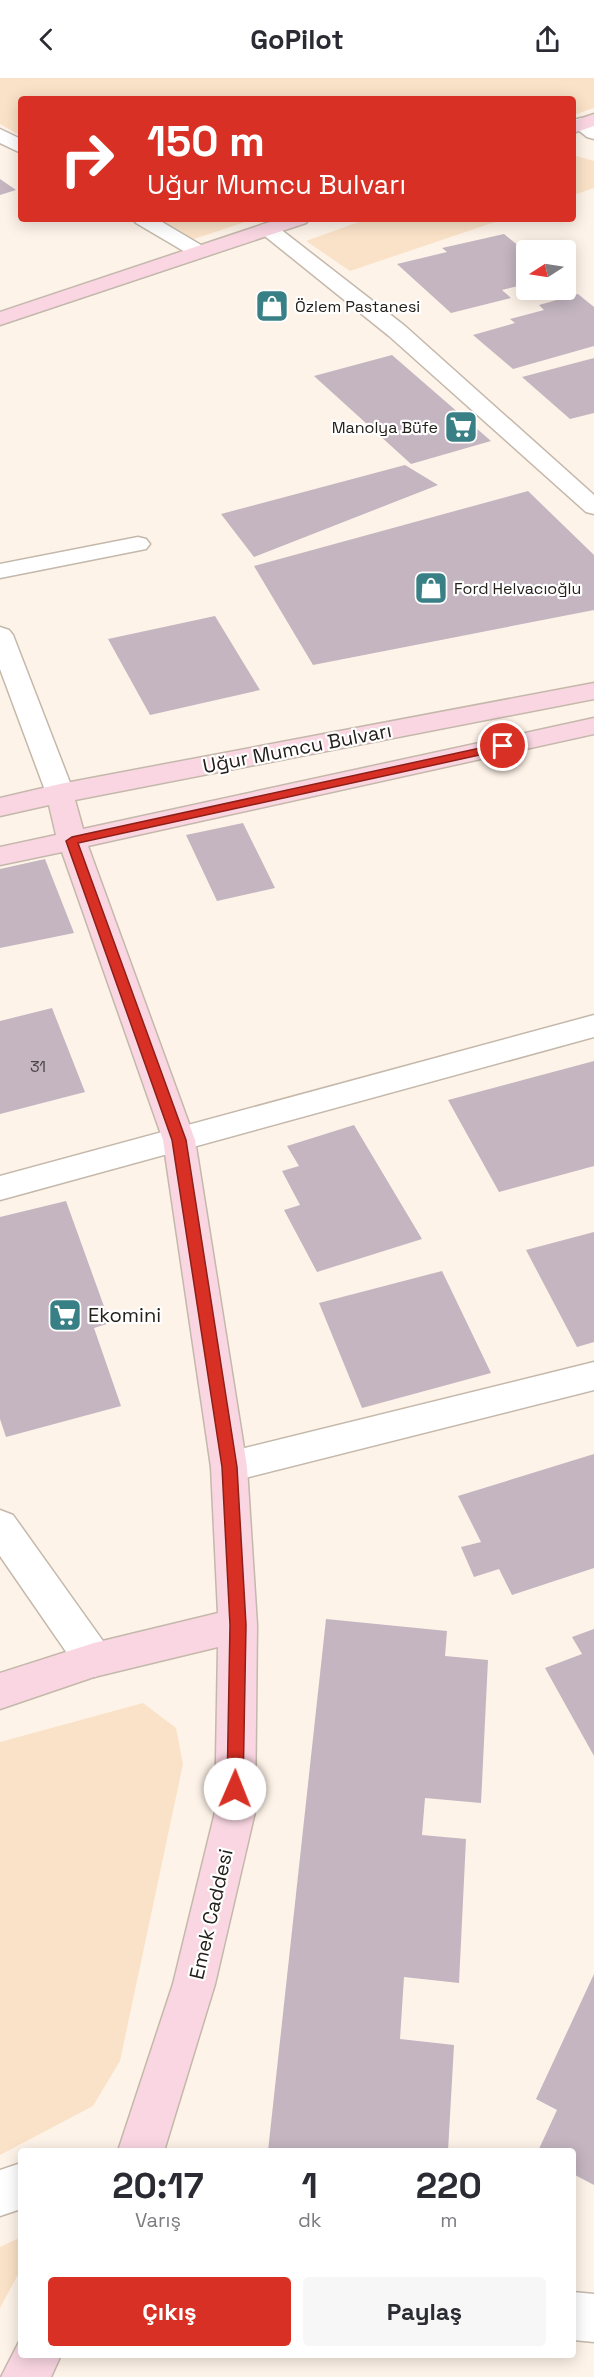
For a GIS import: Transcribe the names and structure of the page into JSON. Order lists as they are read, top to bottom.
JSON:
{
  "streets": {
    "street": ["Uğur Mumcu Bulvarı", "Emek Caddesi"]
  },
  "crossings": [
    ["Uğur Mumcu Bulvarı", "Emek Caddesi"]
  ],
  "places": {
    "shop": ["Özlem Pastanesi", "Ford Helvacıoğlu"],
    "supermarket": ["Manolya Büfe", "Ekomini"]
  },
  "house_numbers": ["31"],
  "north": "left",
  "page": {
    "header": "GoPilot",
    "turn": ["150 m", "Uğur Mumcu Bulvarı"],
    "eta": [
      "20:17",
      "Varış",
      "1",
      "dk",
      "220",
      "m"
    ],
    "buttons": ["Çıkış", "Paylaş"]
  }
}
